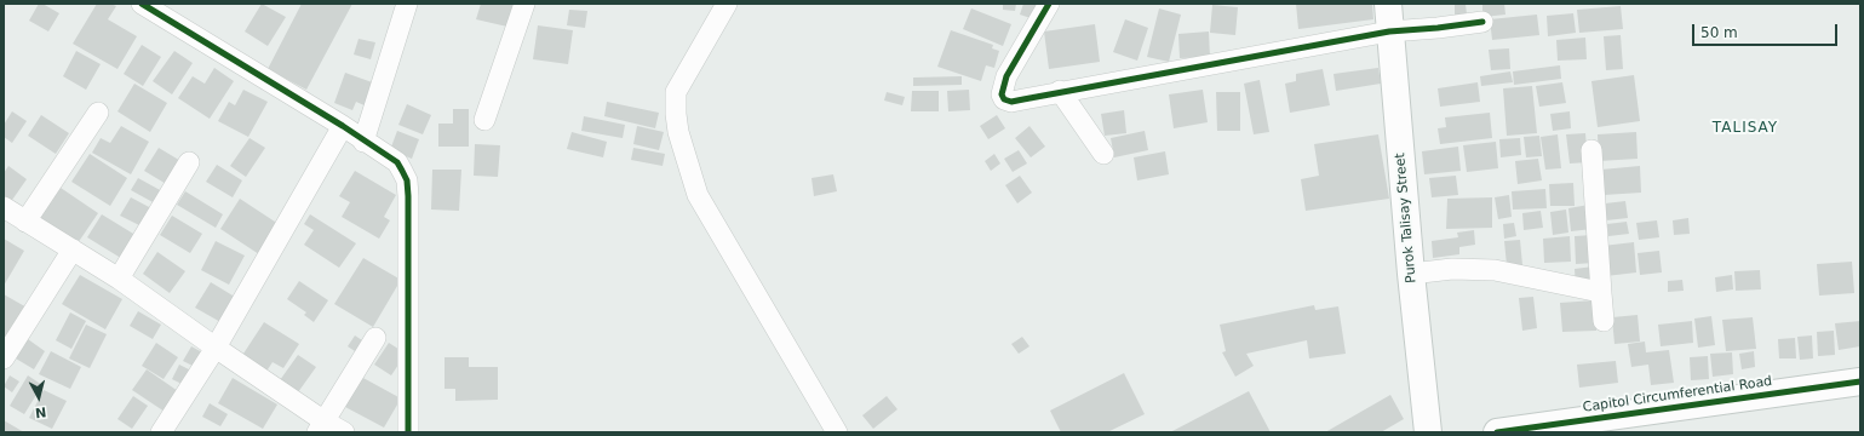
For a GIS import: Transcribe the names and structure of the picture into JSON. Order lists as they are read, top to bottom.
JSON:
{
  "streets": {
    "street": ["Purok Talisay Street", "Capitol Circumferential Road"]
  },
  "districts": ["TALISAY"],
  "scale_bar": "50 m",
  "north": "bottom"
}
